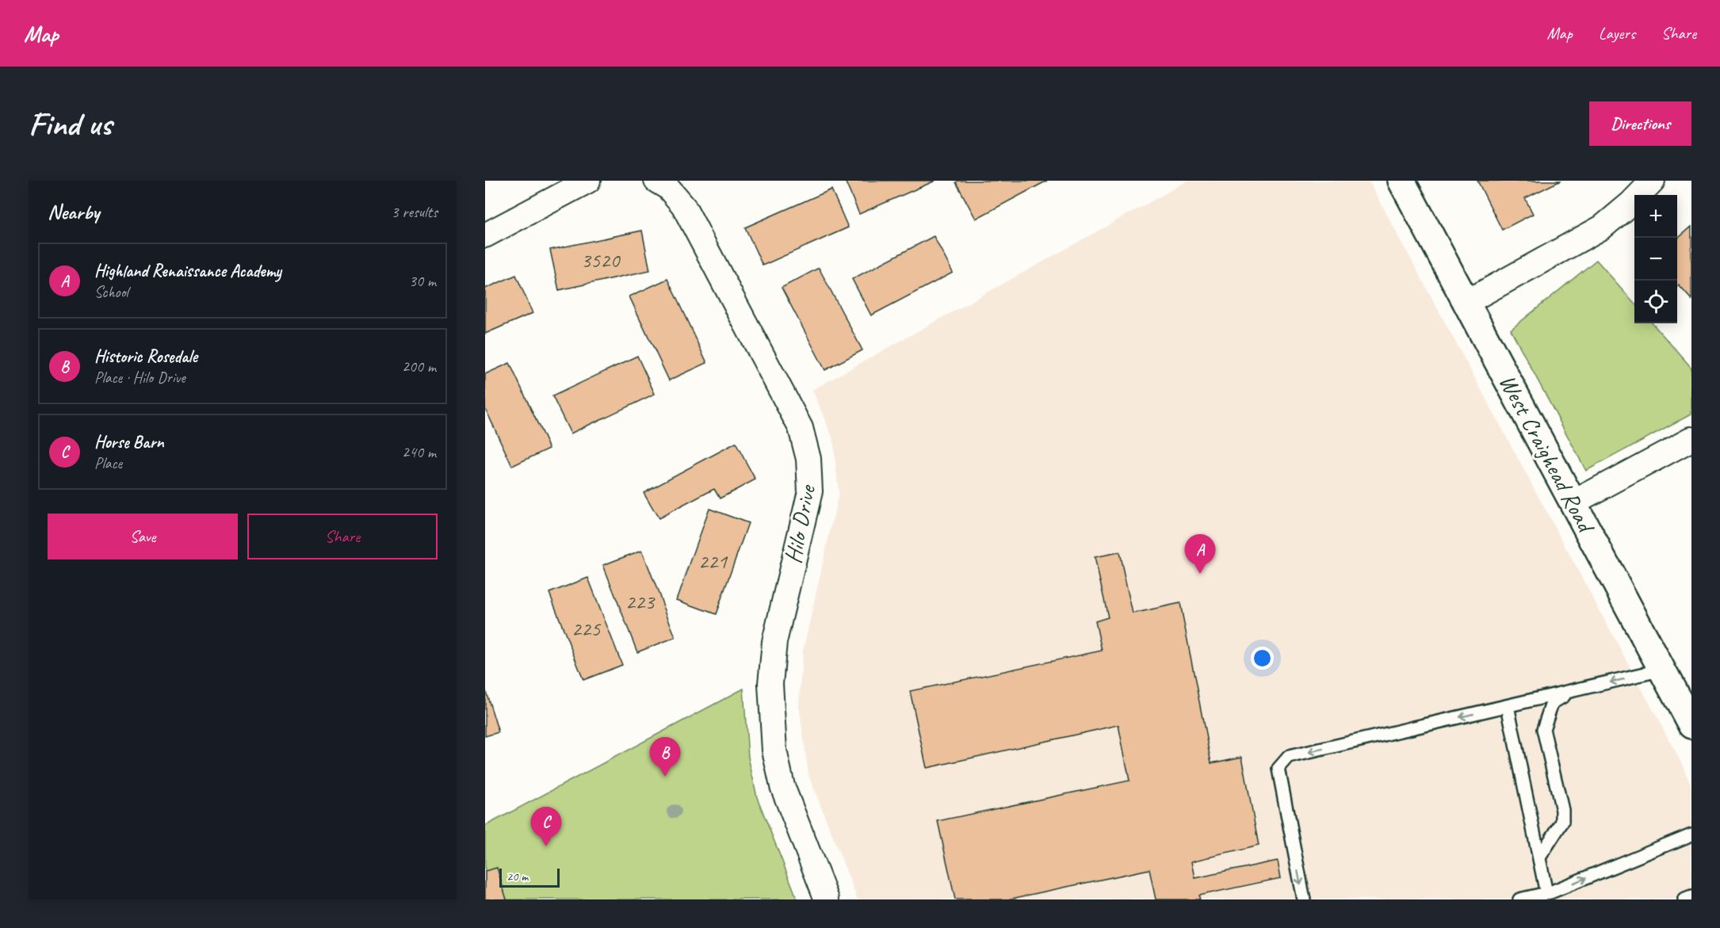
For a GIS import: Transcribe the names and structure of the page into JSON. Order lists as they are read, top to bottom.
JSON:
{
  "streets": {
    "street": ["West Craighead Road", "Hilo Drive"]
  },
  "house_numbers": [
    "3520",
    "221",
    "223",
    "225"
  ],
  "scale_bar": "20 m",
  "page": {
    "header": "Map",
    "nav": ["Map", "Layers", "Share"],
    "buttons": [
      "Directions",
      ["Save", "Share"]
    ],
    "title": "Find us",
    "heading": ["Nearby", "3 results"],
    "map_buttons": ["+", "−"],
    "list": [
      {
        "mark": "A",
        "name": "Highland Renaissance Academy",
        "note": "School",
        "value": "30 m"
      },
      {
        "mark": "B",
        "name": "Historic Rosedale",
        "note": "Place · Hilo Drive",
        "value": "200 m"
      },
      {
        "mark": "C",
        "name": "Horse Barn",
        "note": "Place",
        "value": "240 m"
      }
    ],
    "pins": ["A", "B", "C"],
    "scale": "20 m"
  }
}
